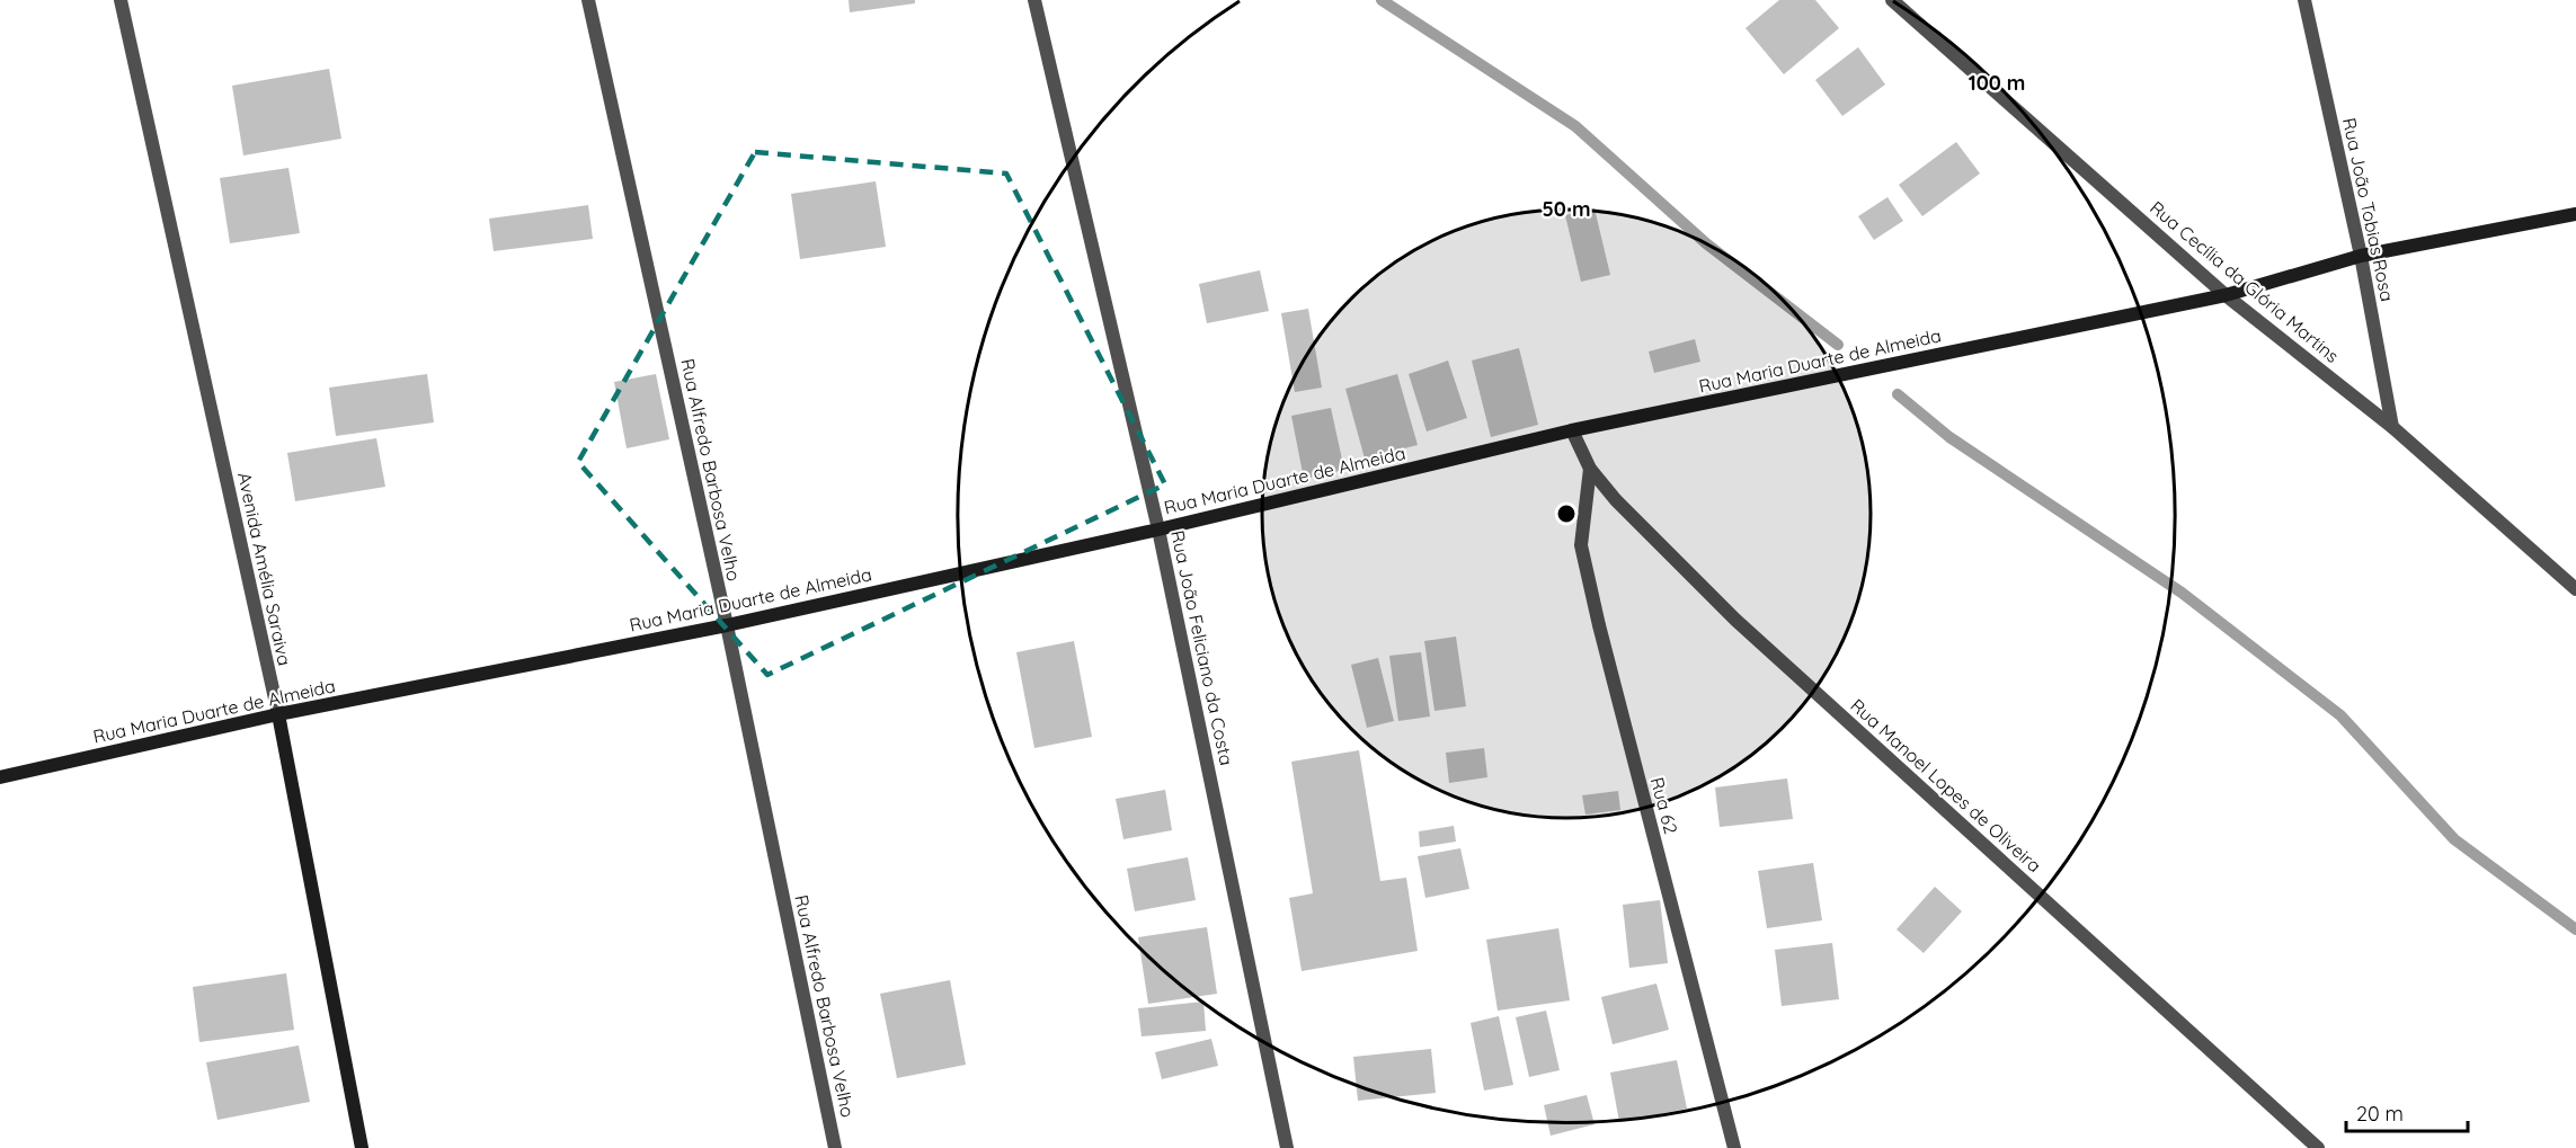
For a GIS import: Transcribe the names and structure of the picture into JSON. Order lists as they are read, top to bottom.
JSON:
{
  "streets": {
    "street": [
      "Rua João Tobias Rosa",
      "Rua Cecília da Glória Martins",
      "Rua Maria Duarte de Almeida",
      "Rua Alfredo Barbosa Velho",
      "Avenida Amélia Saraiva",
      "Rua João Feliciano da Costa",
      "Rua Manoel Lopes de Oliveira",
      "Rua 62"
    ]
  },
  "crossings": [
    ["Rua João Tobias Rosa", "Rua Cecília da Glória Martins"],
    ["Rua João Tobias Rosa", "Rua Maria Duarte de Almeida"],
    ["Rua Cecília da Glória Martins", "Rua Maria Duarte de Almeida"],
    ["Rua Maria Duarte de Almeida", "Rua Alfredo Barbosa Velho"],
    ["Rua Maria Duarte de Almeida", "Avenida Amélia Saraiva"],
    ["Rua Maria Duarte de Almeida", "Rua João Feliciano da Costa"],
    ["Rua Maria Duarte de Almeida", "Rua Manoel Lopes de Oliveira"],
    ["Rua Manoel Lopes de Oliveira", "Rua 62"]
  ],
  "scale_bar": "20 m",
  "rings": ["100 m", "50 m"]
}
